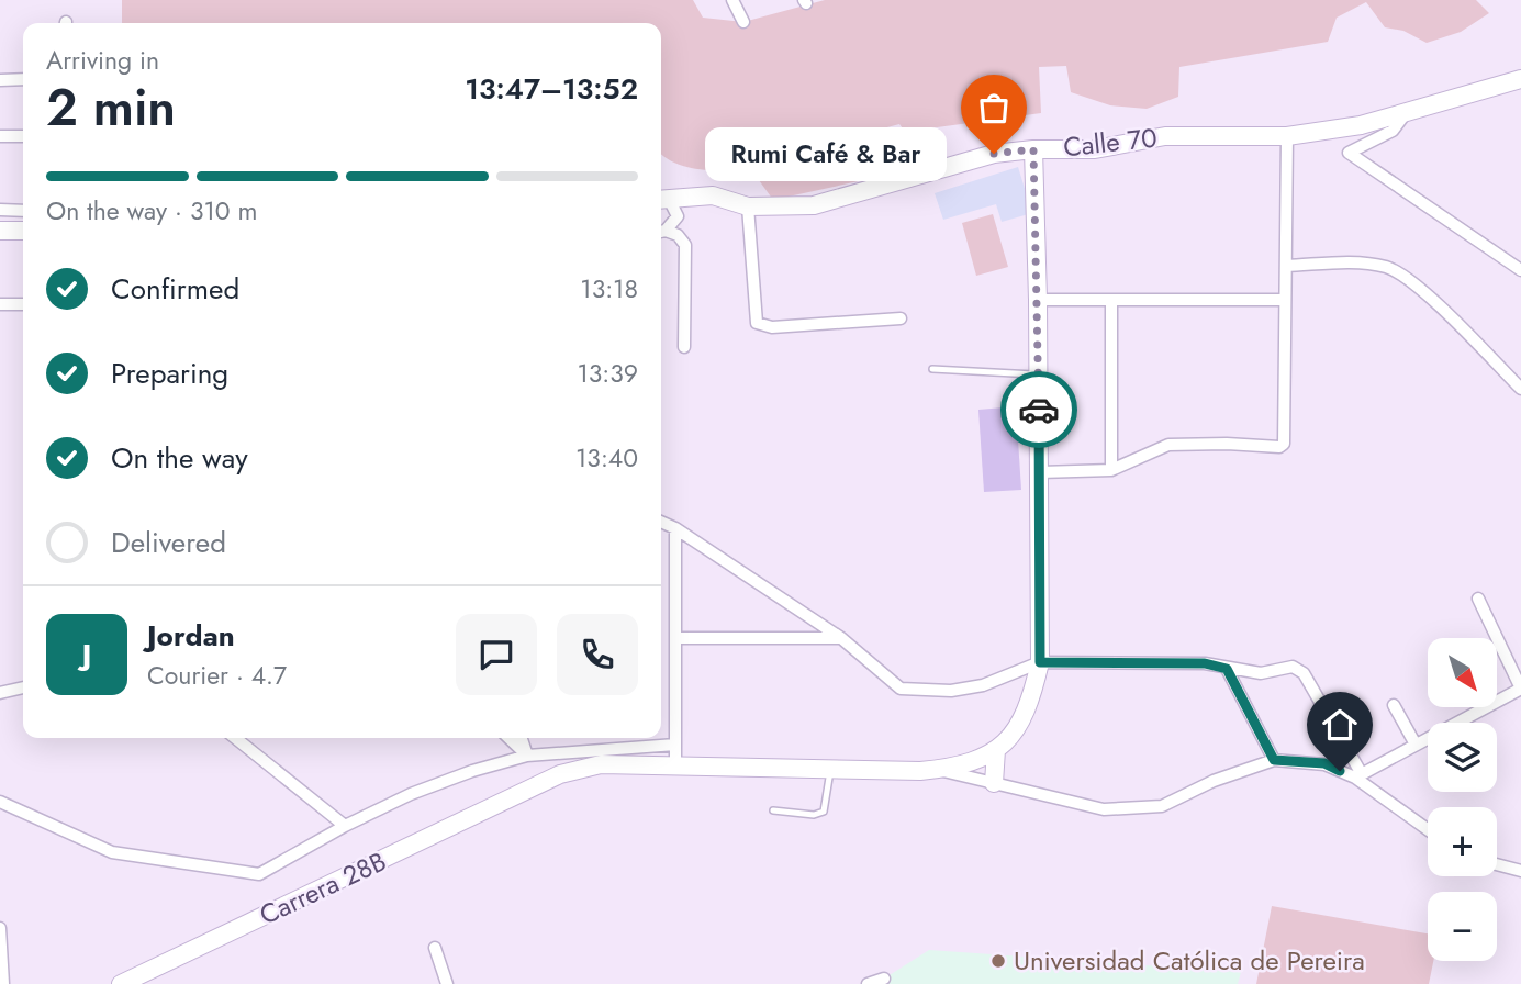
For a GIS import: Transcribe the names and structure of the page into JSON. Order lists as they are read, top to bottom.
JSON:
{
  "streets": {
    "street": ["Calle 70", "Carrera 28B"]
  },
  "places": ["Rumi Café & Bar", "Universidad Católica de Pereira"],
  "north": "bottom right",
  "page": {
    "heading": ["2 min", "Arriving in", "13:47–13:52"],
    "panel": ["Jordan", "Courier · 4.7"],
    "bubble": "Rumi Café & Bar",
    "bar": "On the way · 310 m",
    "list": [
      ["Confirmed", "13:18"],
      ["Preparing", "13:39"],
      ["On the way", "13:40"],
      "Delivered"
    ],
    "round": "J",
    "map_buttons": ["+", "−"]
  }
}
